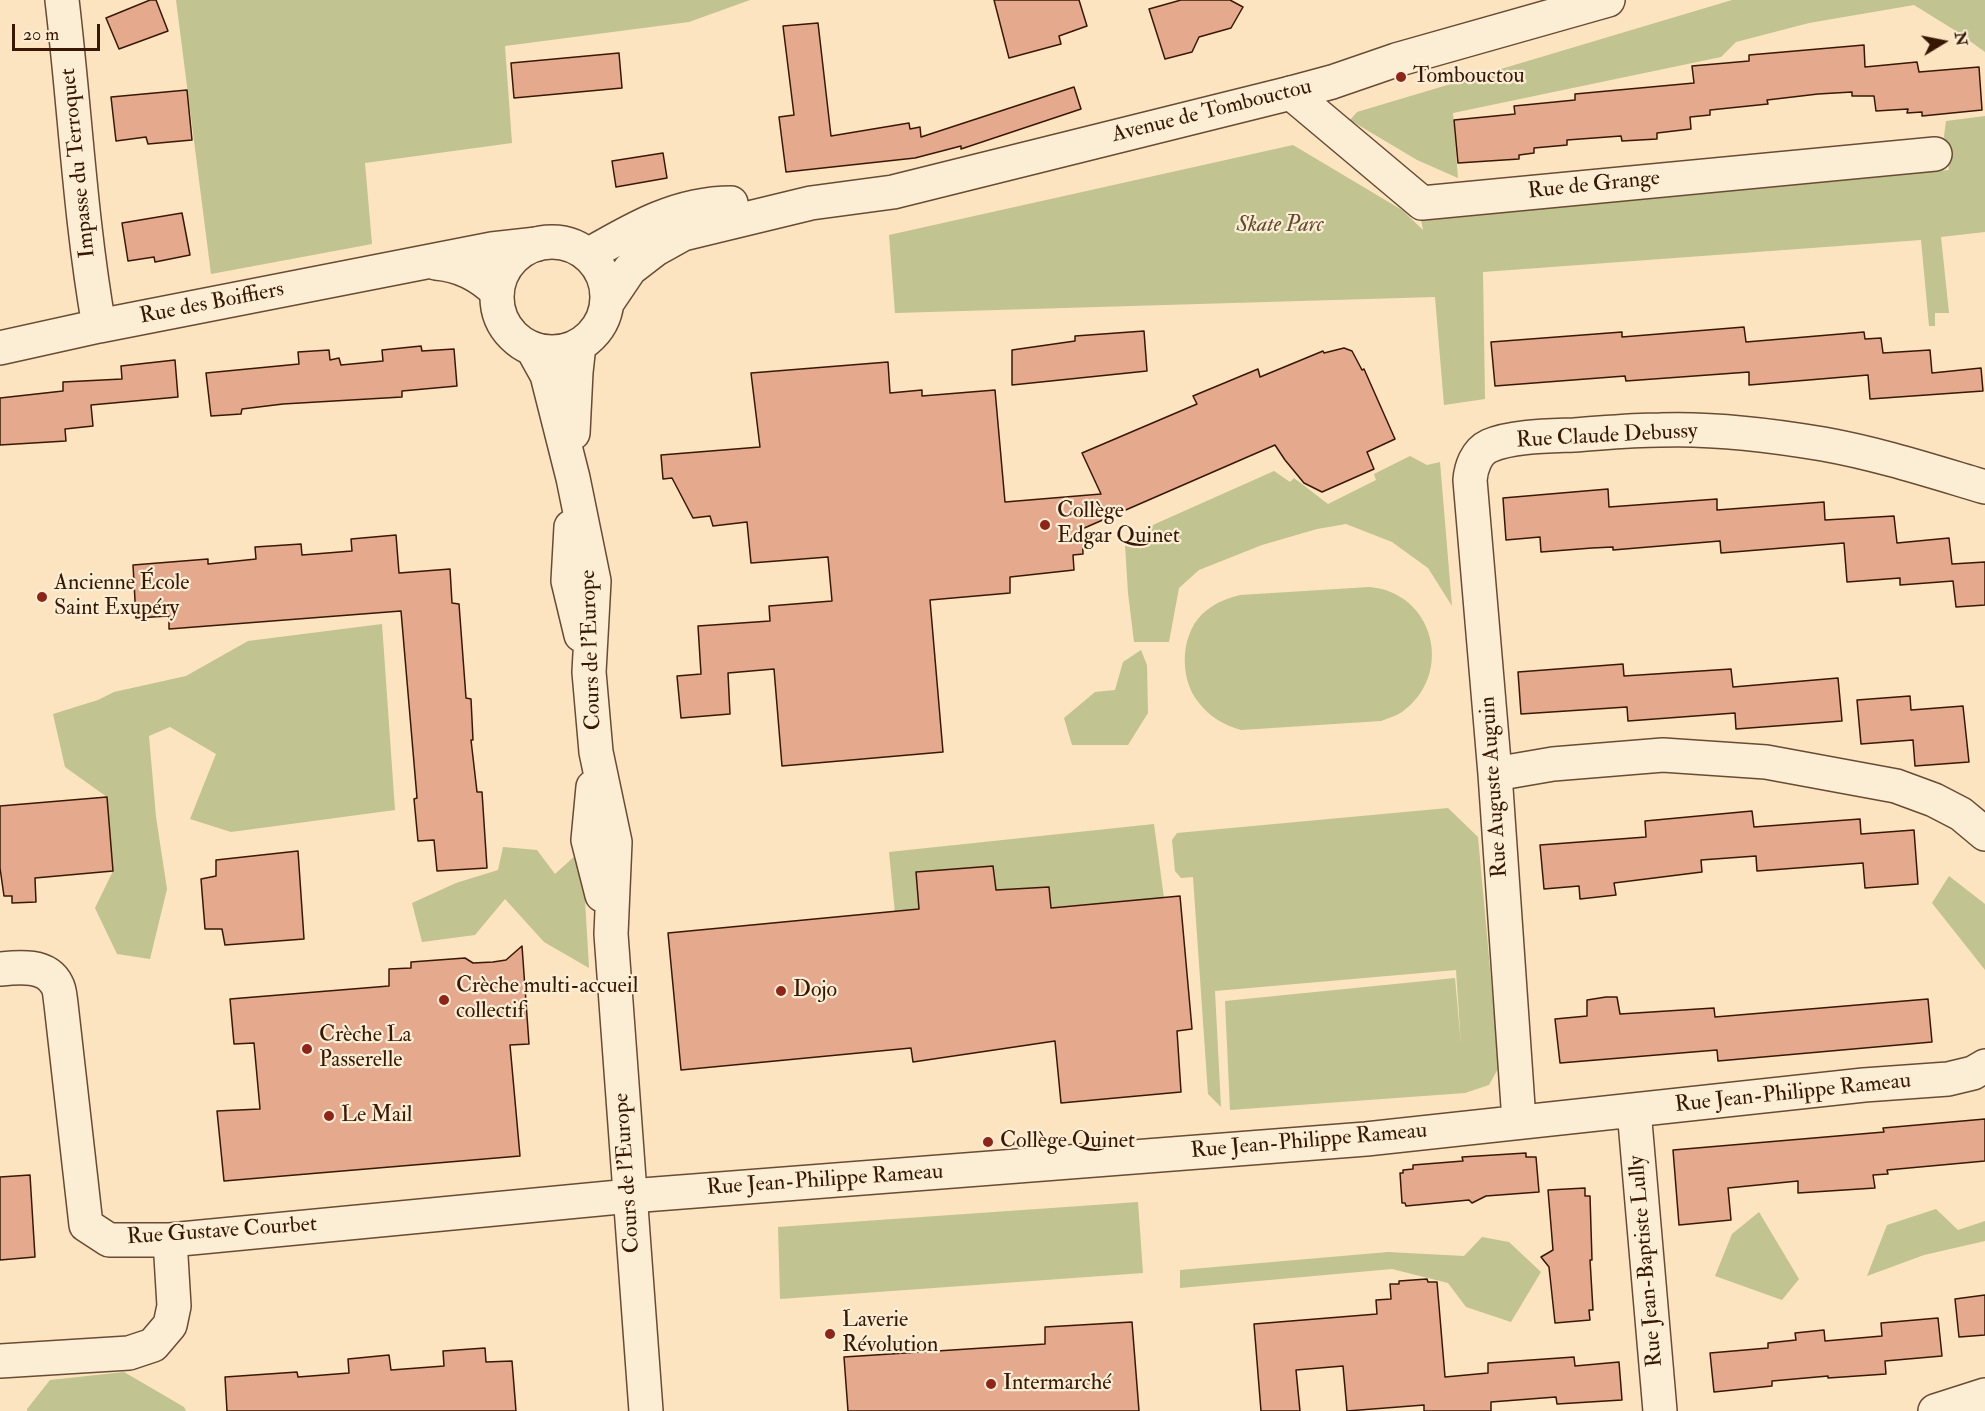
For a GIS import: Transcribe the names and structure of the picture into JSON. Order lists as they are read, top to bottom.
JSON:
{
  "streets": {
    "street": [
      "Avenue de Tombouctou",
      "Impasse du Terroquet",
      "Rue de Grange",
      "Rue des Boiffiers",
      "Rue Claude Debussy",
      "Cours de l'Europe",
      "Rue Auguste Auguin",
      "Rue Jean-Philippe Rameau",
      "Rue Gustave Courbet",
      "Rue Jean-Baptiste Lully"
    ]
  },
  "crossings": [
    ["Avenue de Tombouctou", "Rue de Grange"],
    ["Avenue de Tombouctou", "Rue des Boiffiers"],
    ["Avenue de Tombouctou", "Cours de l'Europe"],
    ["Impasse du Terroquet", "Rue des Boiffiers"],
    ["Rue des Boiffiers", "Cours de l'Europe"],
    ["Rue Claude Debussy", "Rue Auguste Auguin"],
    ["Cours de l'Europe", "Rue Jean-Philippe Rameau"],
    ["Cours de l'Europe", "Rue Gustave Courbet"],
    ["Rue Auguste Auguin", "Rue Jean-Philippe Rameau"],
    ["Rue Jean-Philippe Rameau", "Rue Gustave Courbet"],
    ["Rue Jean-Philippe Rameau", "Rue Jean-Baptiste Lully"]
  ],
  "parks": ["Skate Parc"],
  "places": [
    "Tombouctou",
    "Collège Edgar Quinet",
    "Ancienne École Saint Exupéry",
    "Dojo",
    "Crèche multi-accueil collectif",
    "Crèche La Passerelle",
    "Le Mail",
    "Collège Quinet",
    "Laverie Révolution",
    "Intermarché"
  ],
  "scale_bar": "20 m",
  "north": "right"
}
